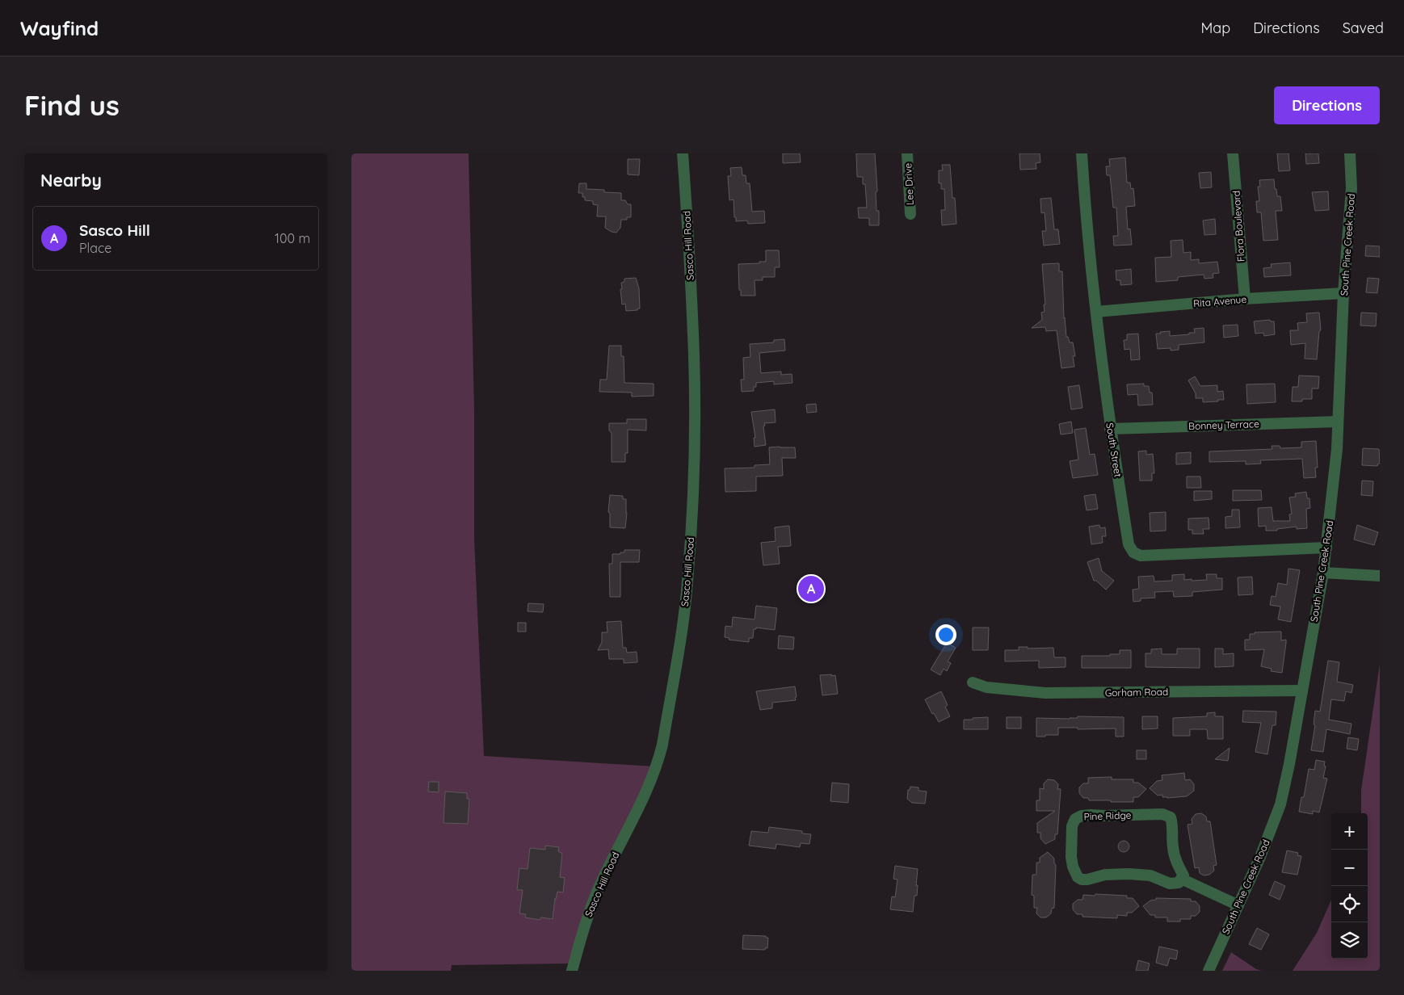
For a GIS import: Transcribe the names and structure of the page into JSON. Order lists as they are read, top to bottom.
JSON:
{
  "streets": {
    "street": [
      "Lee Drive",
      "Flora Boulevard",
      "South Pine Creek Road",
      "Sasco Hill Road",
      "Rita Avenue",
      "Bonney Terrace",
      "South Street",
      "Gorham Road",
      "Pine Ridge"
    ]
  },
  "crossings": [
    ["Flora Boulevard", "Rita Avenue"],
    ["South Pine Creek Road", "Rita Avenue"],
    ["South Pine Creek Road", "Bonney Terrace"],
    ["South Pine Creek Road", "South Street"],
    ["South Pine Creek Road", "Gorham Road"],
    ["Rita Avenue", "South Street"],
    ["Bonney Terrace", "South Street"]
  ],
  "page": {
    "header": "Wayfind",
    "nav": ["Map", "Directions", "Saved"],
    "buttons": "Directions",
    "title": "Find us",
    "heading": "Nearby",
    "list": [
      {
        "mark": "A",
        "name": "Sasco Hill",
        "note": "Place",
        "value": "100 m"
      }
    ],
    "pins": "A",
    "map_buttons": ["+", "−"]
  }
}
